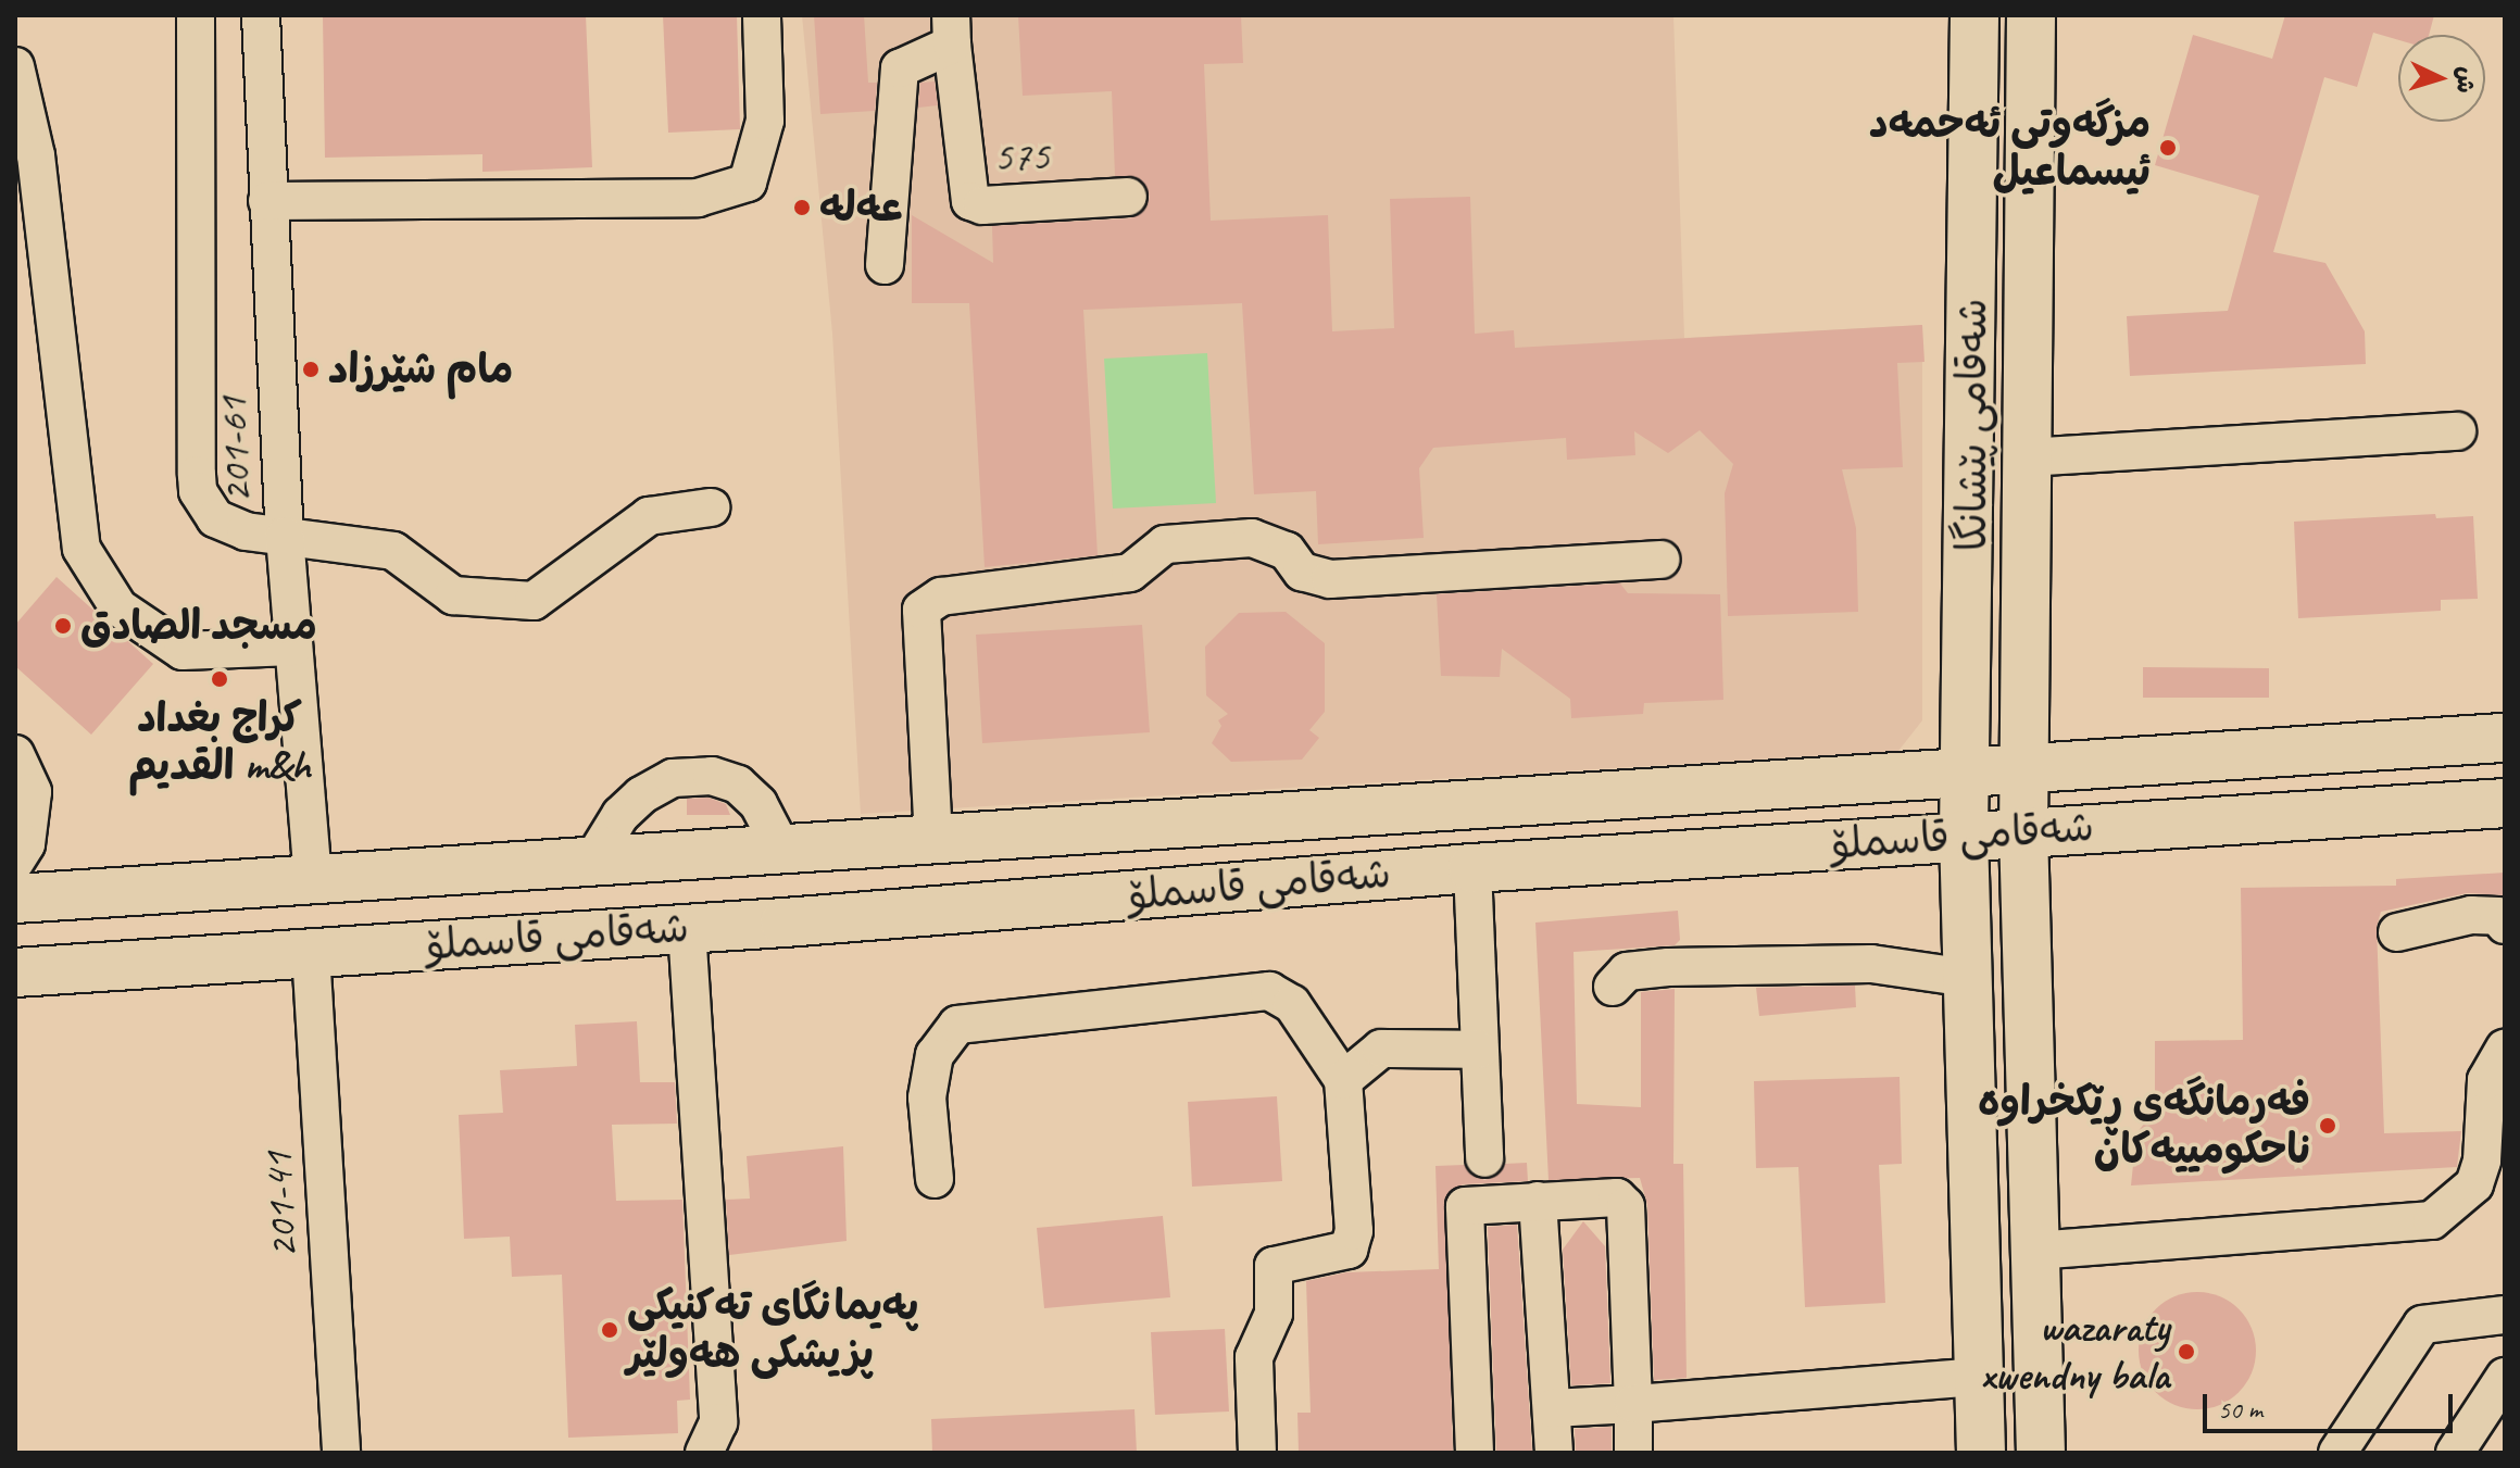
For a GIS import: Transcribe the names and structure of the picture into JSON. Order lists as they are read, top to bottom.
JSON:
{
  "streets": {
    "main road": ["شەقامی پێشانگا", "شەقامی قاسملۆ"],
    "street": ["575", "201-61", "201-41"]
  },
  "crossings": [
    ["شەقامی پێشانگا", "شەقامی قاسملۆ"],
    ["201-61", "شەقامی قاسملۆ"],
    ["شەقامی قاسملۆ", "201-41"]
  ],
  "places": [
    "مزگەوتی ئەحمەد ئیسماعیل",
    "عەلە",
    "مام شێرزاد",
    "مسجد الصادق",
    "كراج بغداد القديم m&h",
    "فەرمانگەی ڕێکخراوە ناحکومییەکان",
    "پەیمانگای تەکنیکی پزیشکی هەولێر",
    "wazaraty xwendny bala"
  ],
  "scale_bar": "50 m",
  "north": "right"
}
